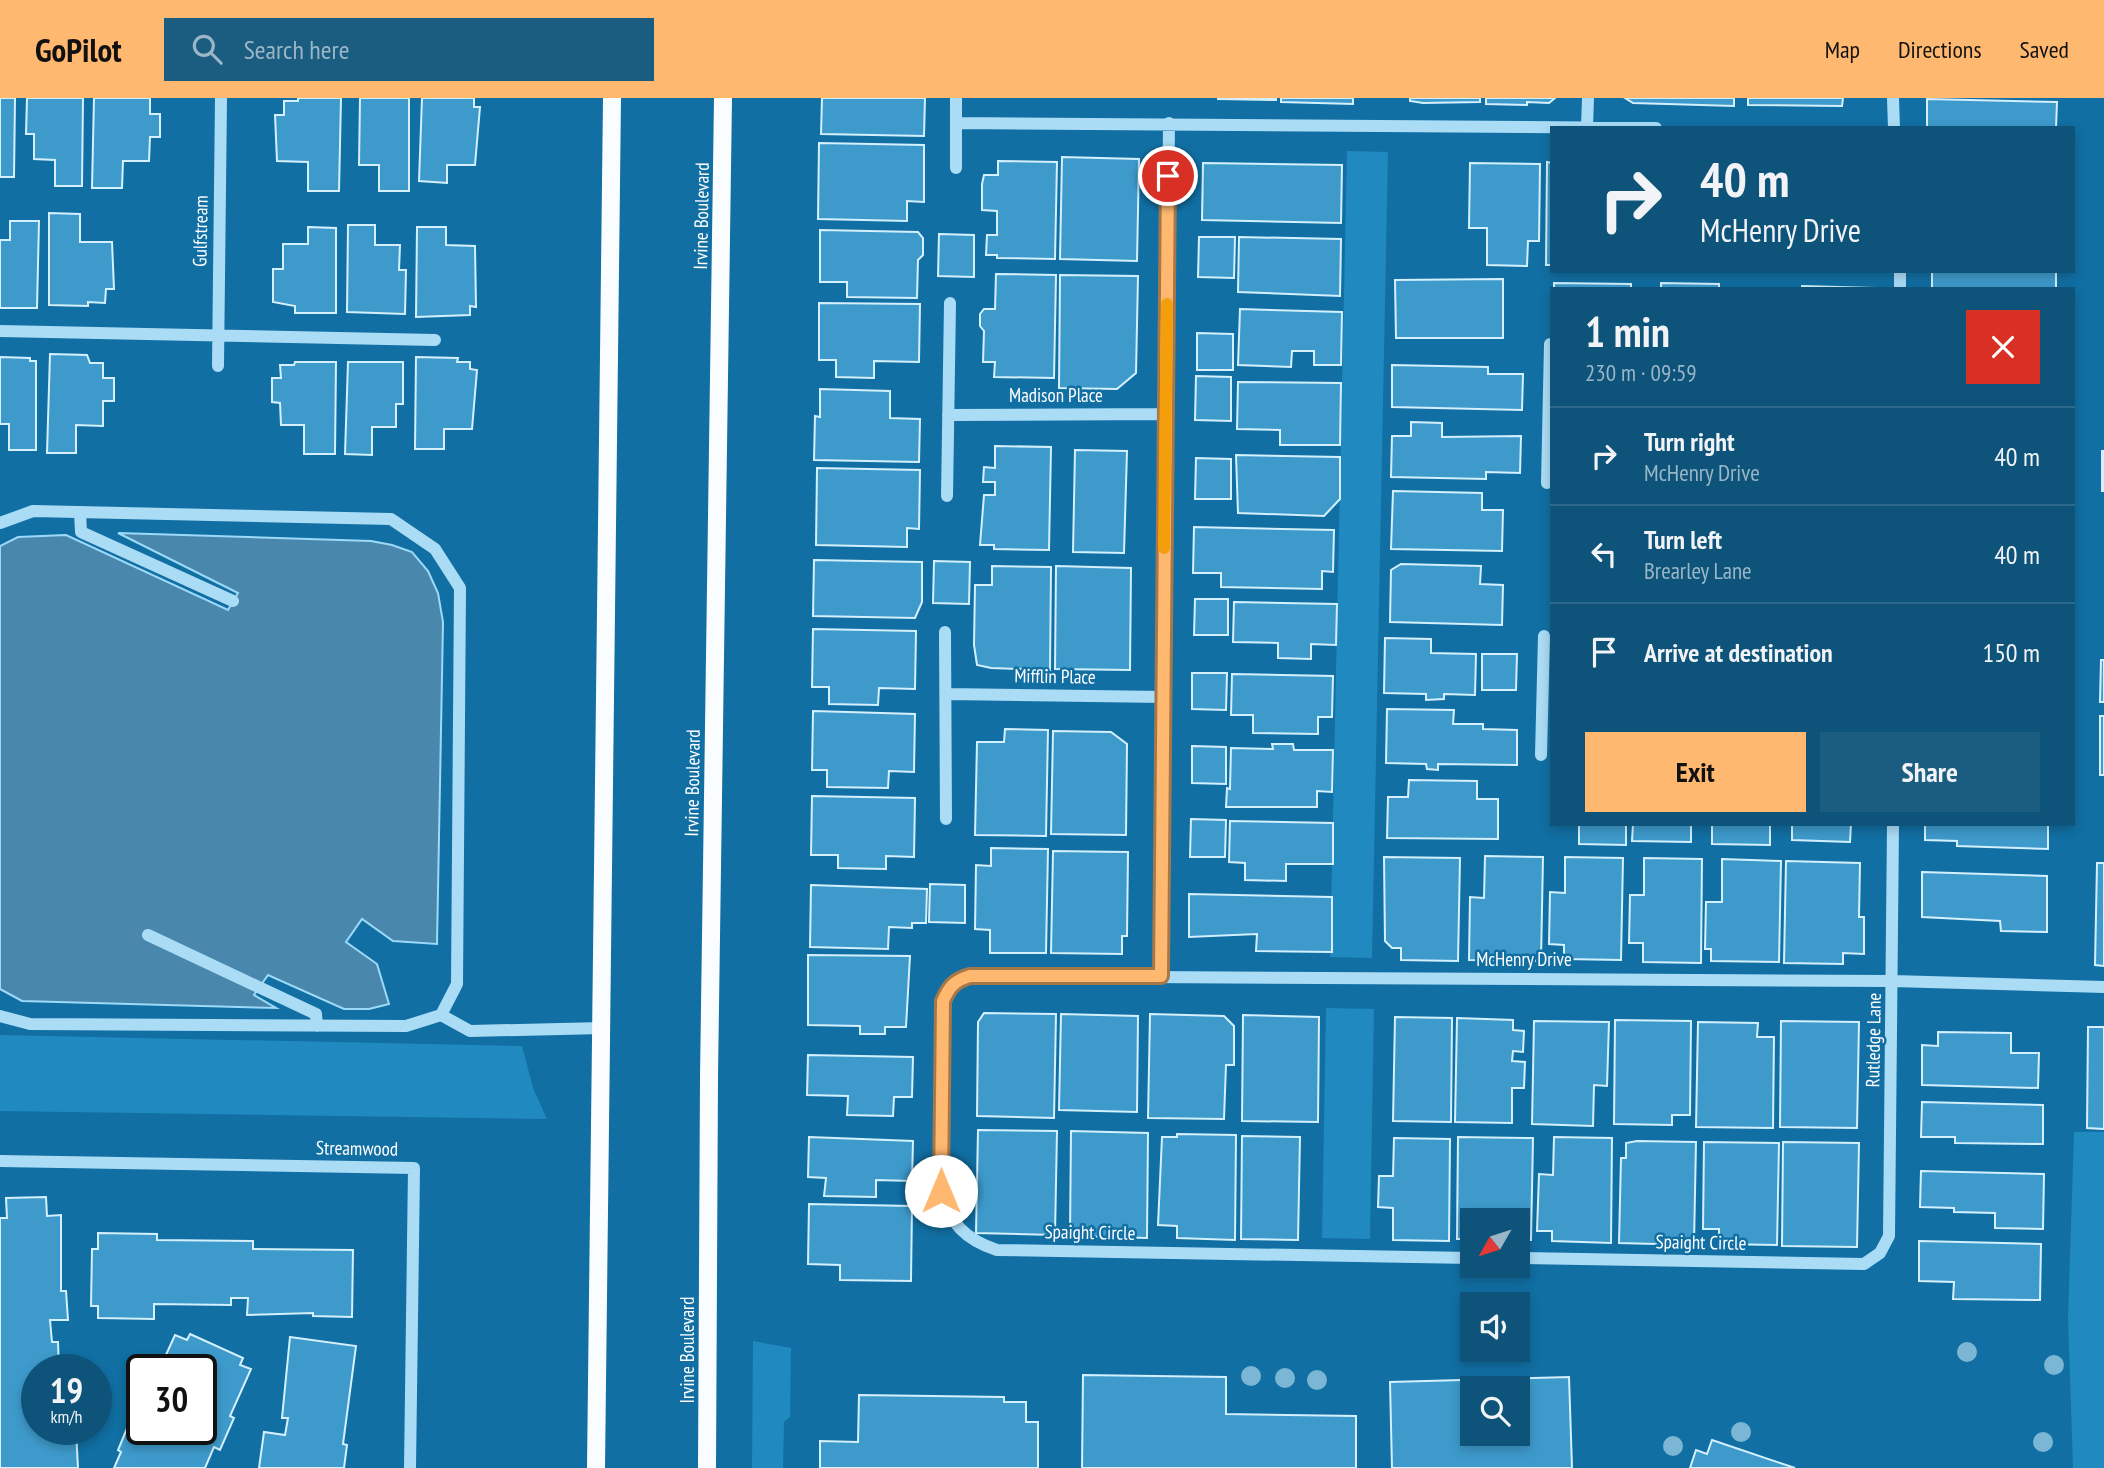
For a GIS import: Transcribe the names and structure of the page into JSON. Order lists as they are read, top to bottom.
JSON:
{
  "streets": {
    "main road": ["Irvine Boulevard"],
    "street": [
      "Gulfstream",
      "Madison Place",
      "Mifflin Place",
      "McHenry Drive",
      "Rutledge Lane",
      "Streamwood",
      "Spaight Circle"
    ]
  },
  "crossings": [
    ["McHenry Drive", "Rutledge Lane"],
    ["McHenry Drive", "Spaight Circle"],
    ["Rutledge Lane", "Spaight Circle"]
  ],
  "north": "bottom left",
  "page": {
    "header": "GoPilot",
    "search": "Search here",
    "nav": ["Map", "Directions", "Saved"],
    "turn": ["40 m", "McHenry Drive"],
    "heading": ["1 min", "230 m · 09:59"],
    "list": [
      {
        "name": "Turn right",
        "note": "McHenry Drive",
        "value": "40 m"
      },
      {
        "name": "Turn left",
        "note": "Brearley Lane",
        "value": "40 m"
      },
      {
        "name": "Arrive at destination",
        "value": "150 m"
      }
    ],
    "buttons": ["Exit", "Share"],
    "speed": "19 km/h",
    "limit": "30"
  }
}
